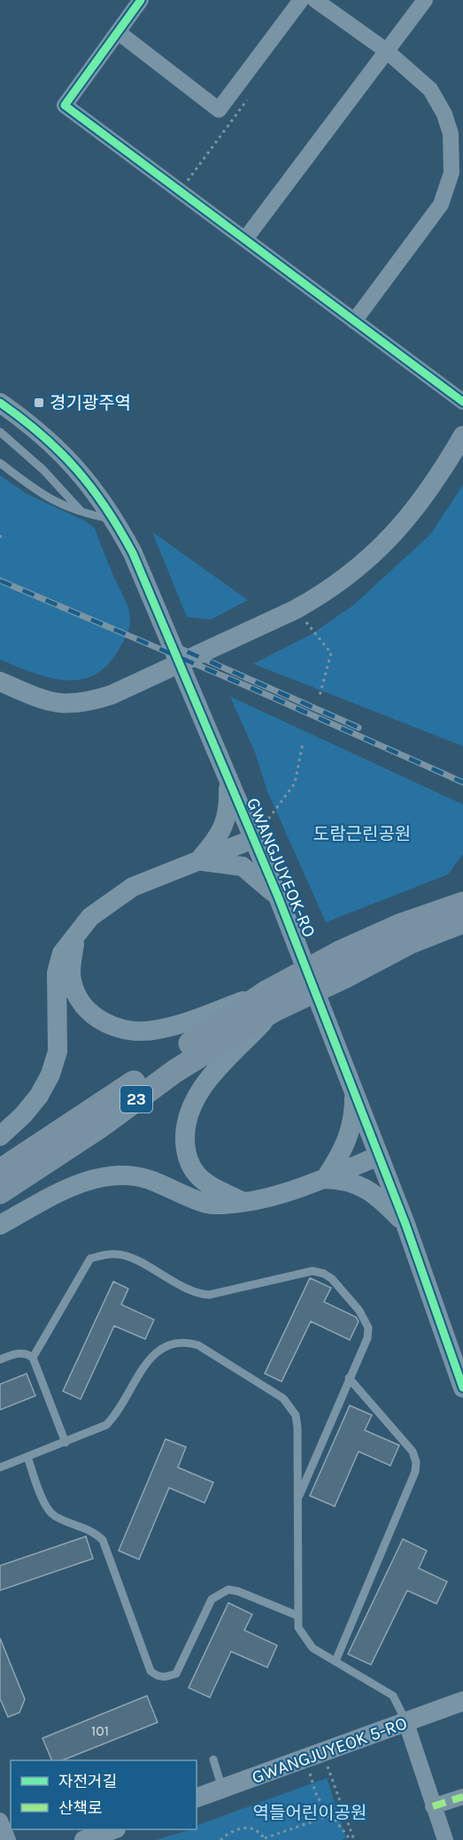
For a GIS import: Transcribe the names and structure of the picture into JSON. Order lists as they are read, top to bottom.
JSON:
{
  "streets": {
    "main road": ["23"],
    "street": ["GWANGJUYEOK-RO", "GWANGJUYEOK 5-RO"]
  },
  "parks": ["도람근린공원", "역들어린이공원"],
  "places": {
    "transit": ["경기광주역"]
  },
  "house_numbers": ["101"],
  "legend": ["자전거길", "산책로"]
}
